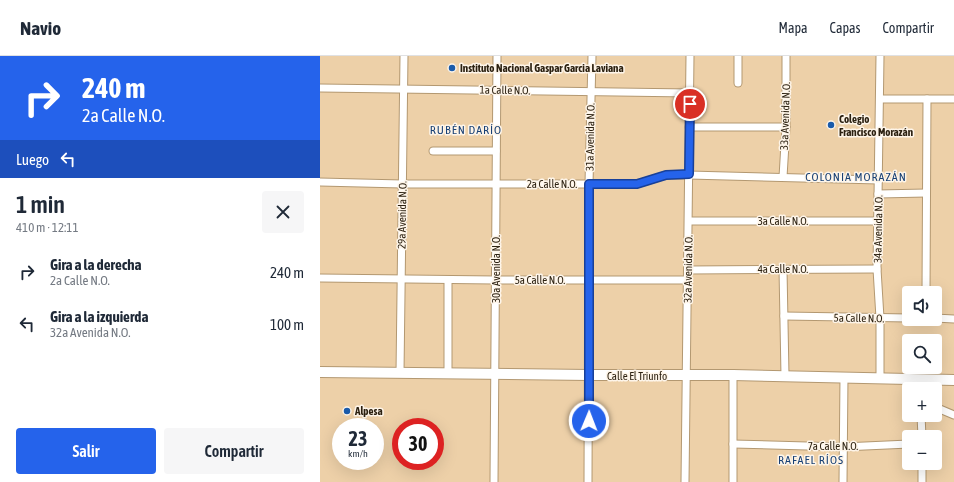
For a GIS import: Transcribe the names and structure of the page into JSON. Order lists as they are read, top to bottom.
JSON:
{
  "streets": {
    "main road": ["Calle El Triunfo"],
    "street": [
      "1a Calle N.O.",
      "33a Avenida N.O.",
      "31a Avenida N.O.",
      "2a Calle N.O.",
      "29a Avenida N.O.",
      "3a Calle N.O.",
      "34a Avenida N.O.",
      "30a Avenida N.O.",
      "32a Avenida N.O.",
      "4a Calle N.O.",
      "5a Calle N.O.",
      "7a Calle N.O."
    ]
  },
  "crossings": [
    ["1a Calle N.O.", "31a Avenida N.O."],
    ["1a Calle N.O.", "29a Avenida N.O."],
    ["1a Calle N.O.", "30a Avenida N.O."],
    ["1a Calle N.O.", "32a Avenida N.O."],
    ["33a Avenida N.O.", "2a Calle N.O."],
    ["31a Avenida N.O.", "2a Calle N.O."],
    ["31a Avenida N.O.", "5a Calle N.O."],
    ["31a Avenida N.O.", "Calle El Triunfo"],
    ["2a Calle N.O.", "29a Avenida N.O."],
    ["2a Calle N.O.", "34a Avenida N.O."],
    ["2a Calle N.O.", "30a Avenida N.O."],
    ["2a Calle N.O.", "32a Avenida N.O."],
    ["29a Avenida N.O.", "5a Calle N.O."],
    ["29a Avenida N.O.", "Calle El Triunfo"],
    ["3a Calle N.O.", "34a Avenida N.O."],
    ["3a Calle N.O.", "32a Avenida N.O."],
    ["34a Avenida N.O.", "4a Calle N.O."],
    ["34a Avenida N.O.", "5a Calle N.O."],
    ["34a Avenida N.O.", "Calle El Triunfo"],
    ["30a Avenida N.O.", "5a Calle N.O."],
    ["30a Avenida N.O.", "Calle El Triunfo"],
    ["32a Avenida N.O.", "4a Calle N.O."],
    ["32a Avenida N.O.", "5a Calle N.O."],
    ["32a Avenida N.O.", "Calle El Triunfo"]
  ],
  "districts": ["RUBÉN DARÍO", "COLONIA MORAZÁN", "RAFAEL RÍOS"],
  "places": ["Instituto Nacional Gaspar Garcia Laviana", "Colegio Francisco Morazán", "Alpesa"],
  "page": {
    "header": "Navio",
    "nav": ["Mapa", "Capas", "Compartir"],
    "turn": ["240 m", "2a Calle N.O."],
    "then": "Luego",
    "heading": ["1 min", "410 m · 12:11"],
    "list": [
      {
        "name": "Gira a la derecha",
        "note": "2a Calle N.O.",
        "value": "240 m"
      },
      {
        "name": "Gira a la izquierda",
        "note": "32a Avenida N.O.",
        "value": "100 m"
      }
    ],
    "map_buttons": ["+", "−"],
    "speed": "23 km/h",
    "limit": "30",
    "buttons": ["Salir", "Compartir"]
  }
}
